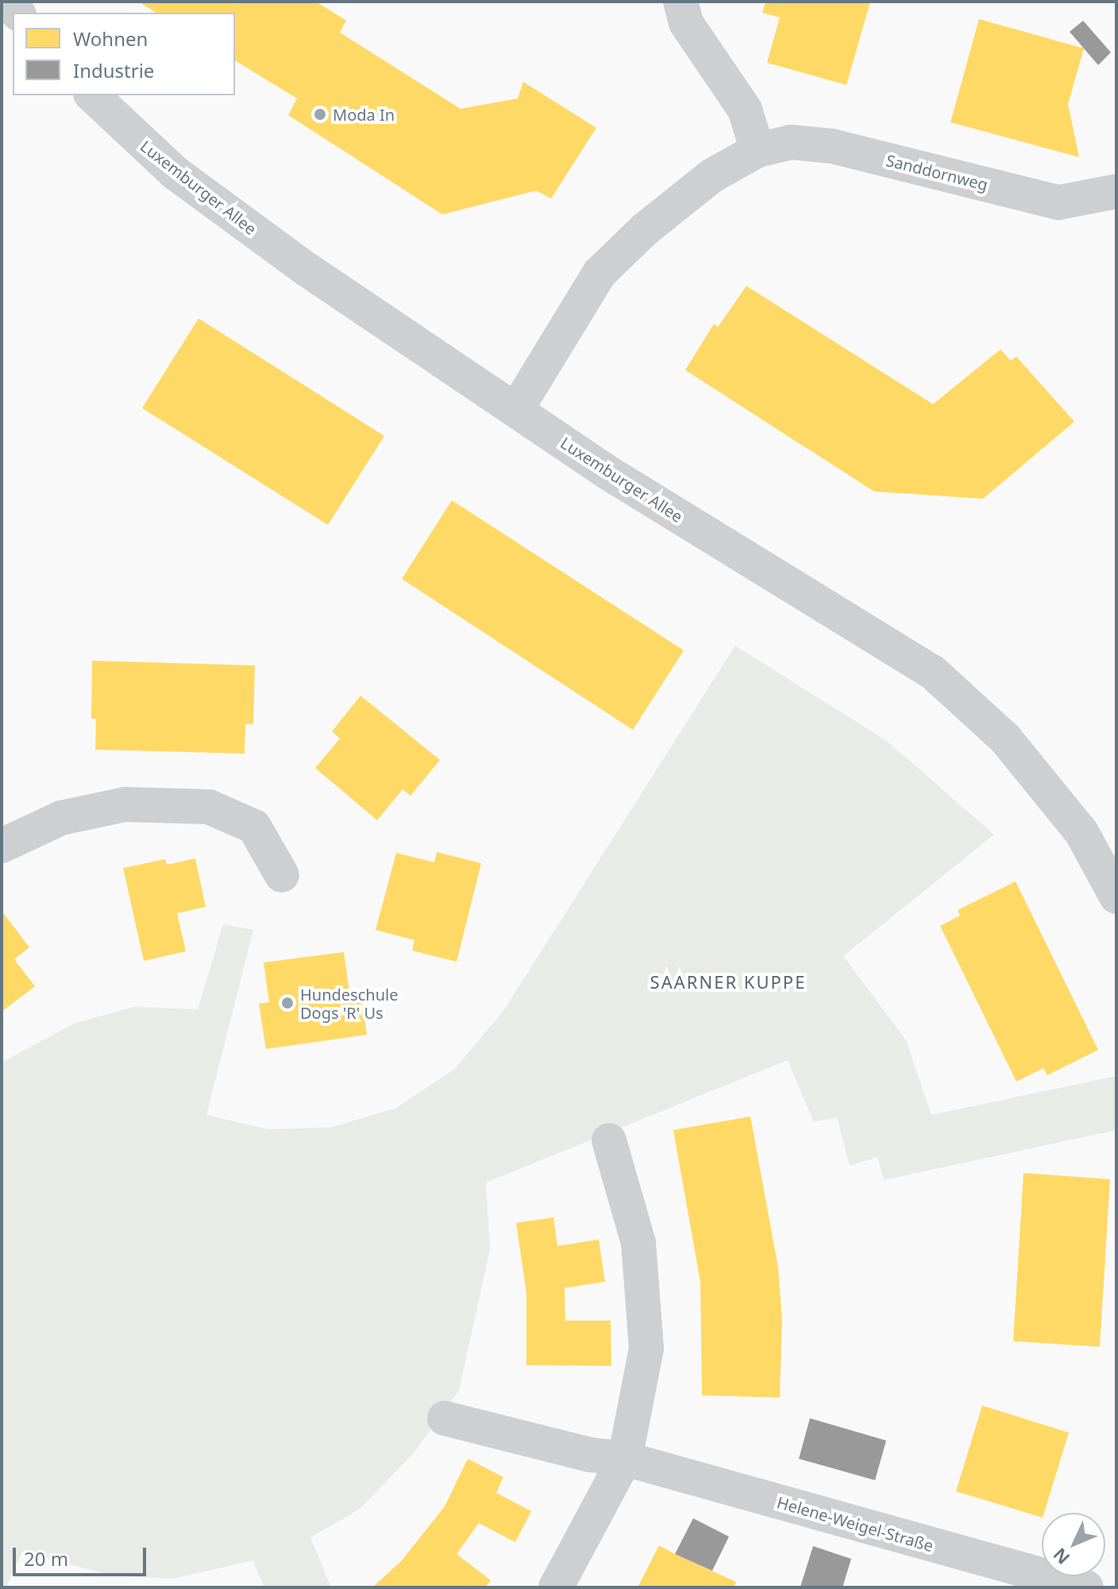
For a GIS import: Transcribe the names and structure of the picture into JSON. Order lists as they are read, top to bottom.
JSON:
{
  "streets": {
    "street": ["Sanddornweg", "Luxemburger Allee", "Helene-Weigel-Straße"]
  },
  "crossings": [
    ["Sanddornweg", "Luxemburger Allee"]
  ],
  "districts": ["SAARNER KUPPE"],
  "places": ["Moda In", "Hundeschule Dogs 'R' Us"],
  "legend": ["Wohnen", "Industrie"],
  "scale_bar": "20 m",
  "north": "bottom left"
}
